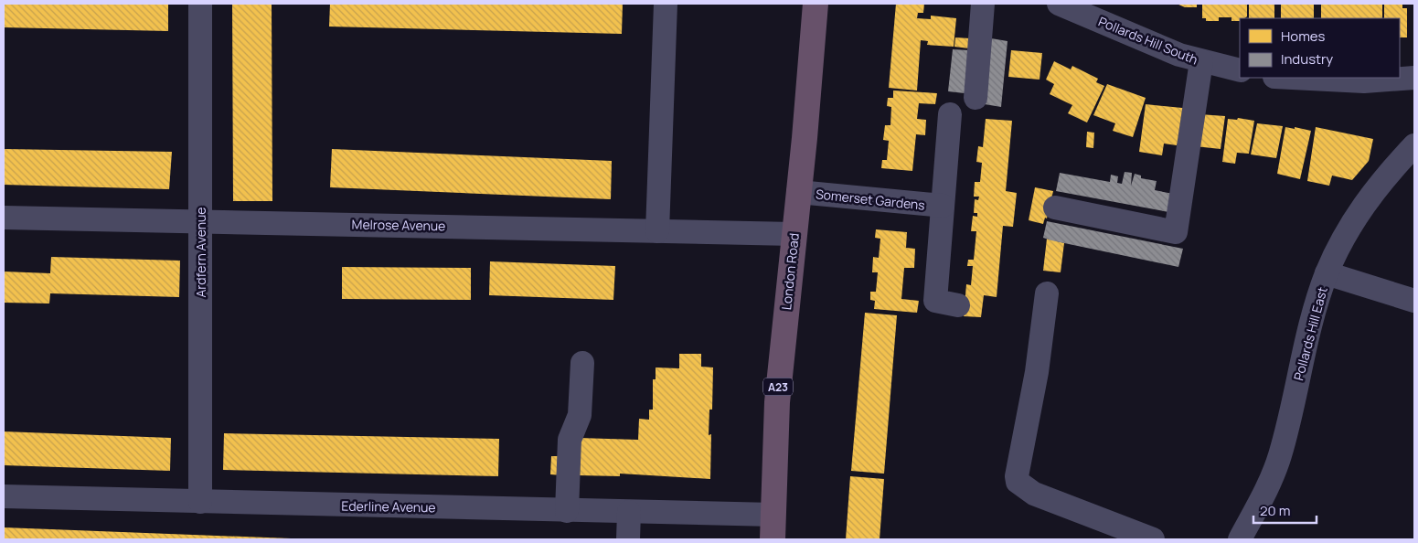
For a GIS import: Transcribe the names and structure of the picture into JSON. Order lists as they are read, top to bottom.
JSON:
{
  "streets": {
    "highway": ["London Road", "A23"],
    "street": [
      "Pollards Hill South",
      "Somerset Gardens",
      "Melrose Avenue",
      "Ardfern Avenue",
      "Pollards Hill East",
      "Ederline Avenue"
    ]
  },
  "crossings": [
    ["Somerset Gardens", "London Road"],
    ["Melrose Avenue", "Ardfern Avenue"],
    ["Melrose Avenue", "London Road"],
    ["Ardfern Avenue", "Ederline Avenue"],
    ["London Road", "Ederline Avenue"]
  ],
  "legend": ["Homes", "Industry"],
  "scale_bar": "20 m"
}
